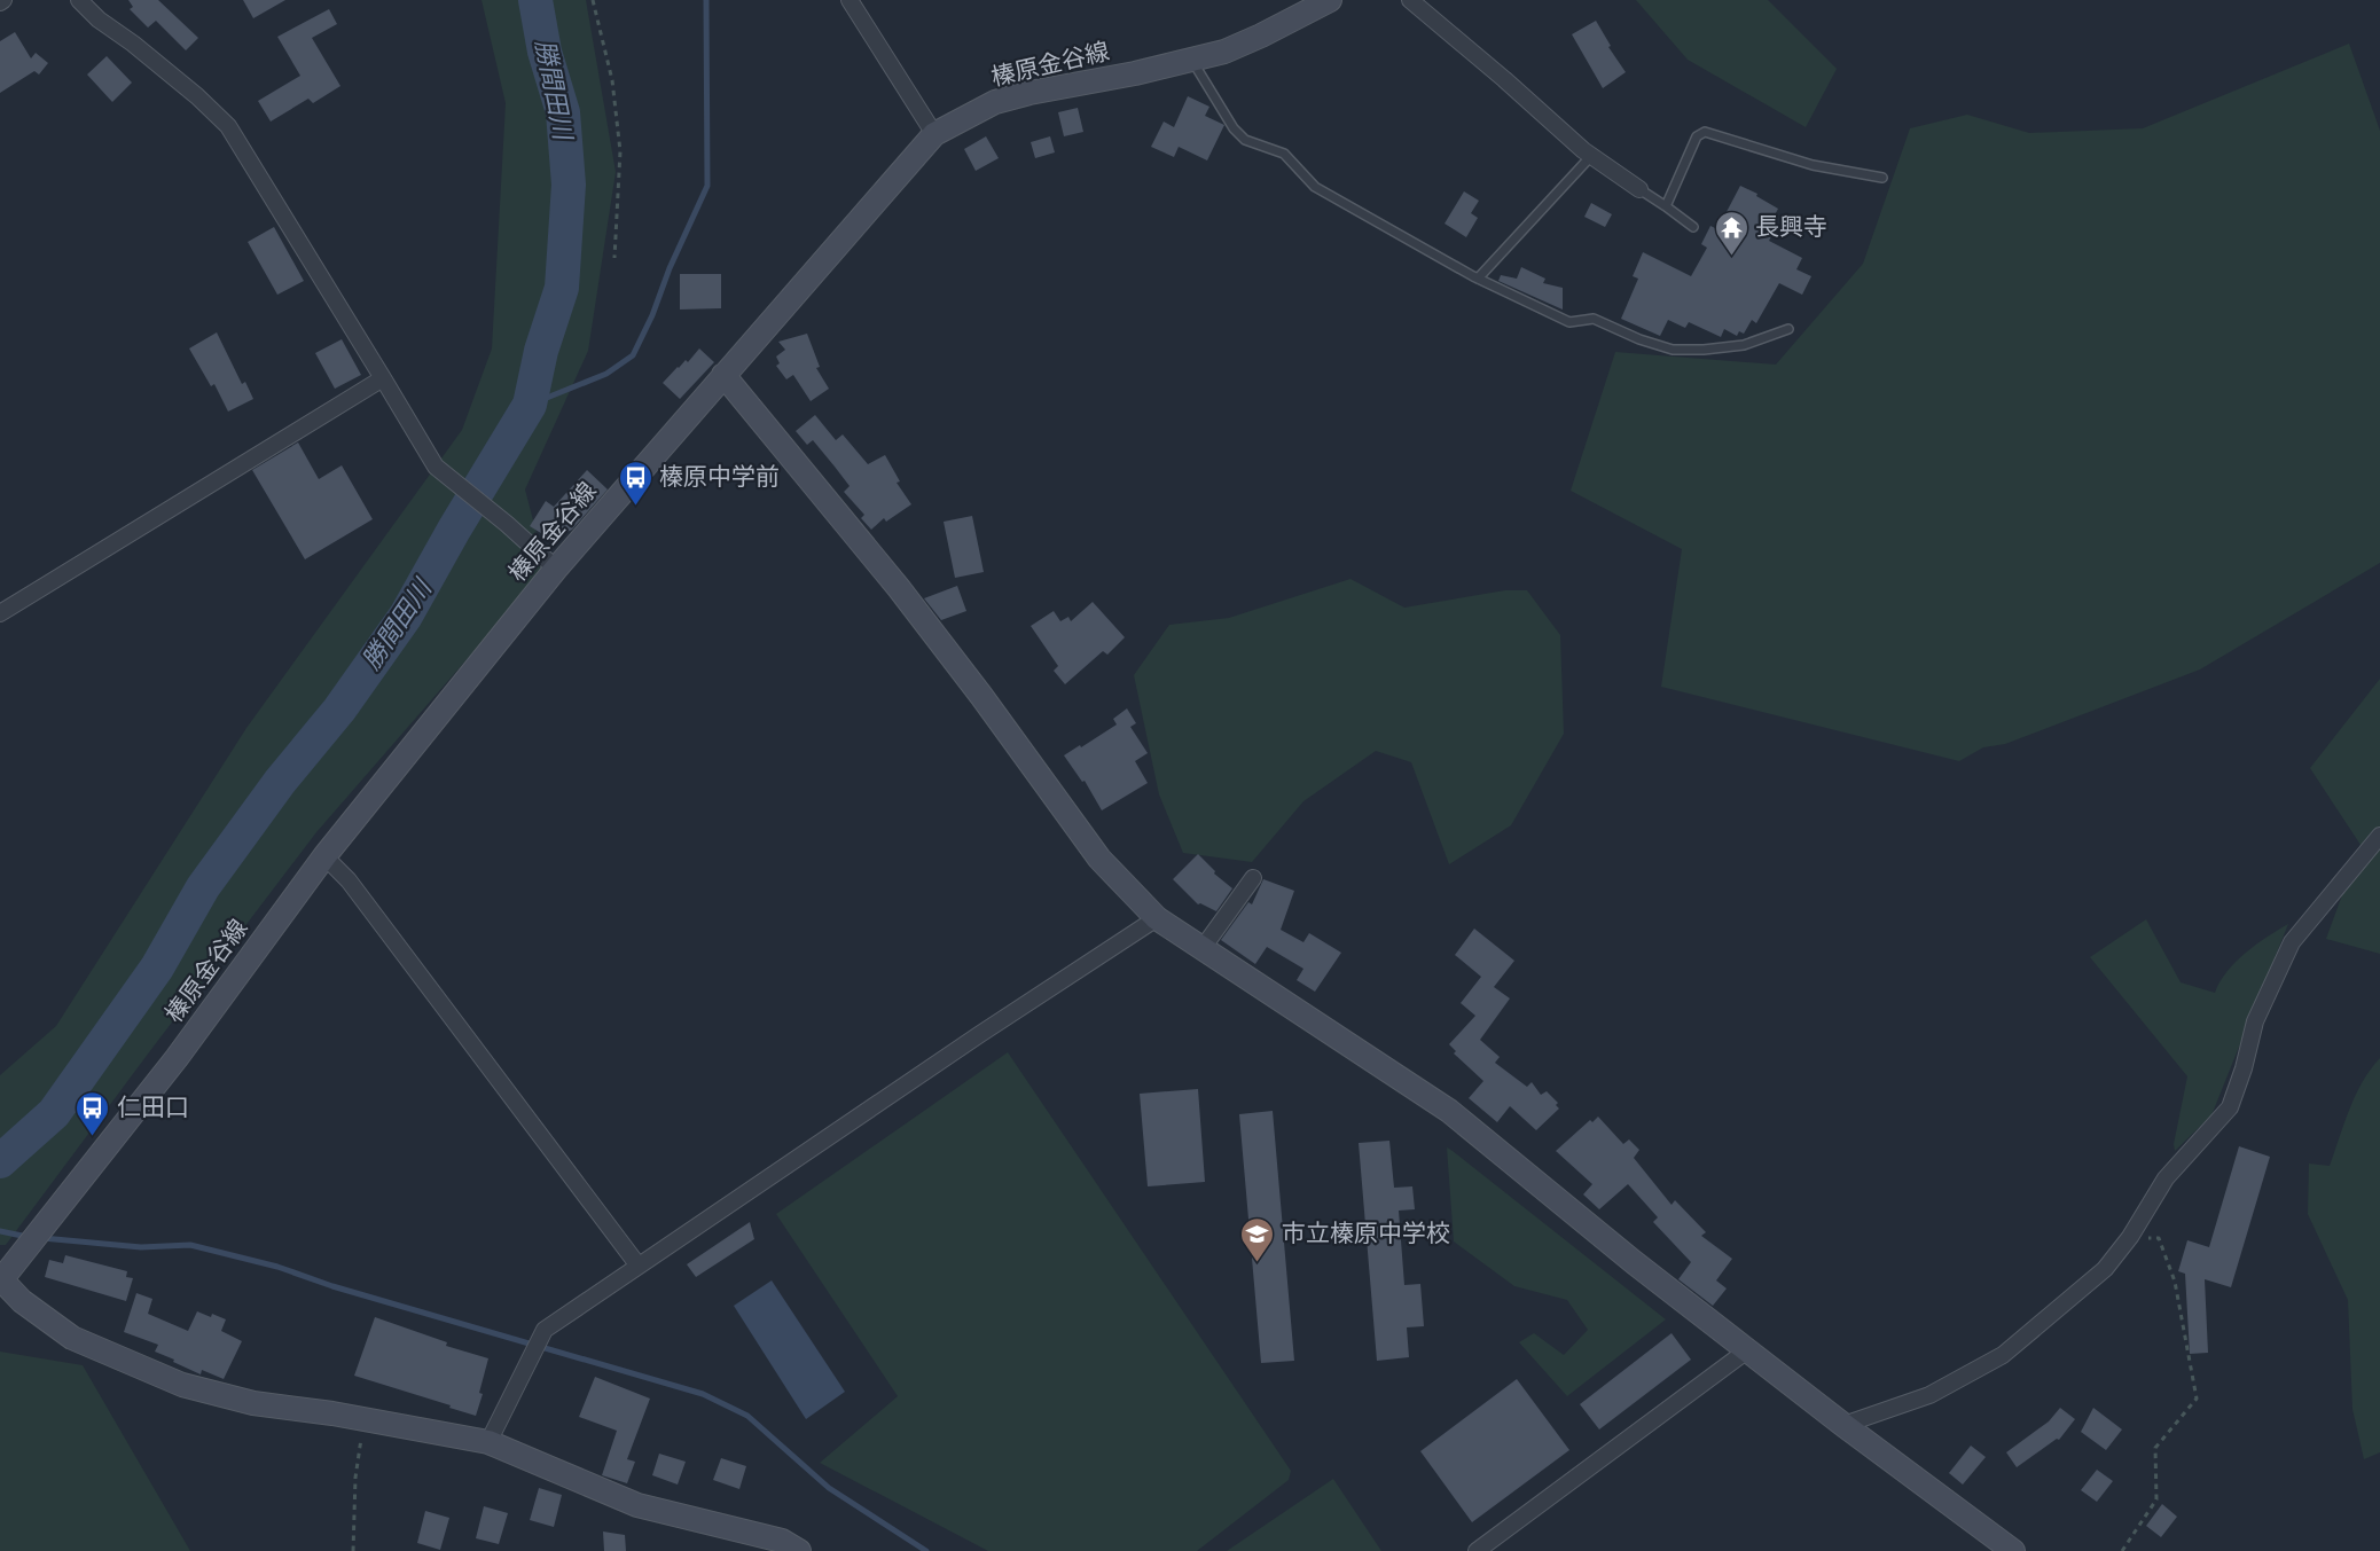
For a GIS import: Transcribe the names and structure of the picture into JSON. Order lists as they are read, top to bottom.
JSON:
{
  "streets": {
    "street": ["榛原金谷線"]
  },
  "water": ["勝間田川"],
  "places": {
    "temple": ["長興寺"],
    "bus stop": ["榛原中学前", "仁田口"],
    "school or university": ["市立榛原中学校"]
  }
}
